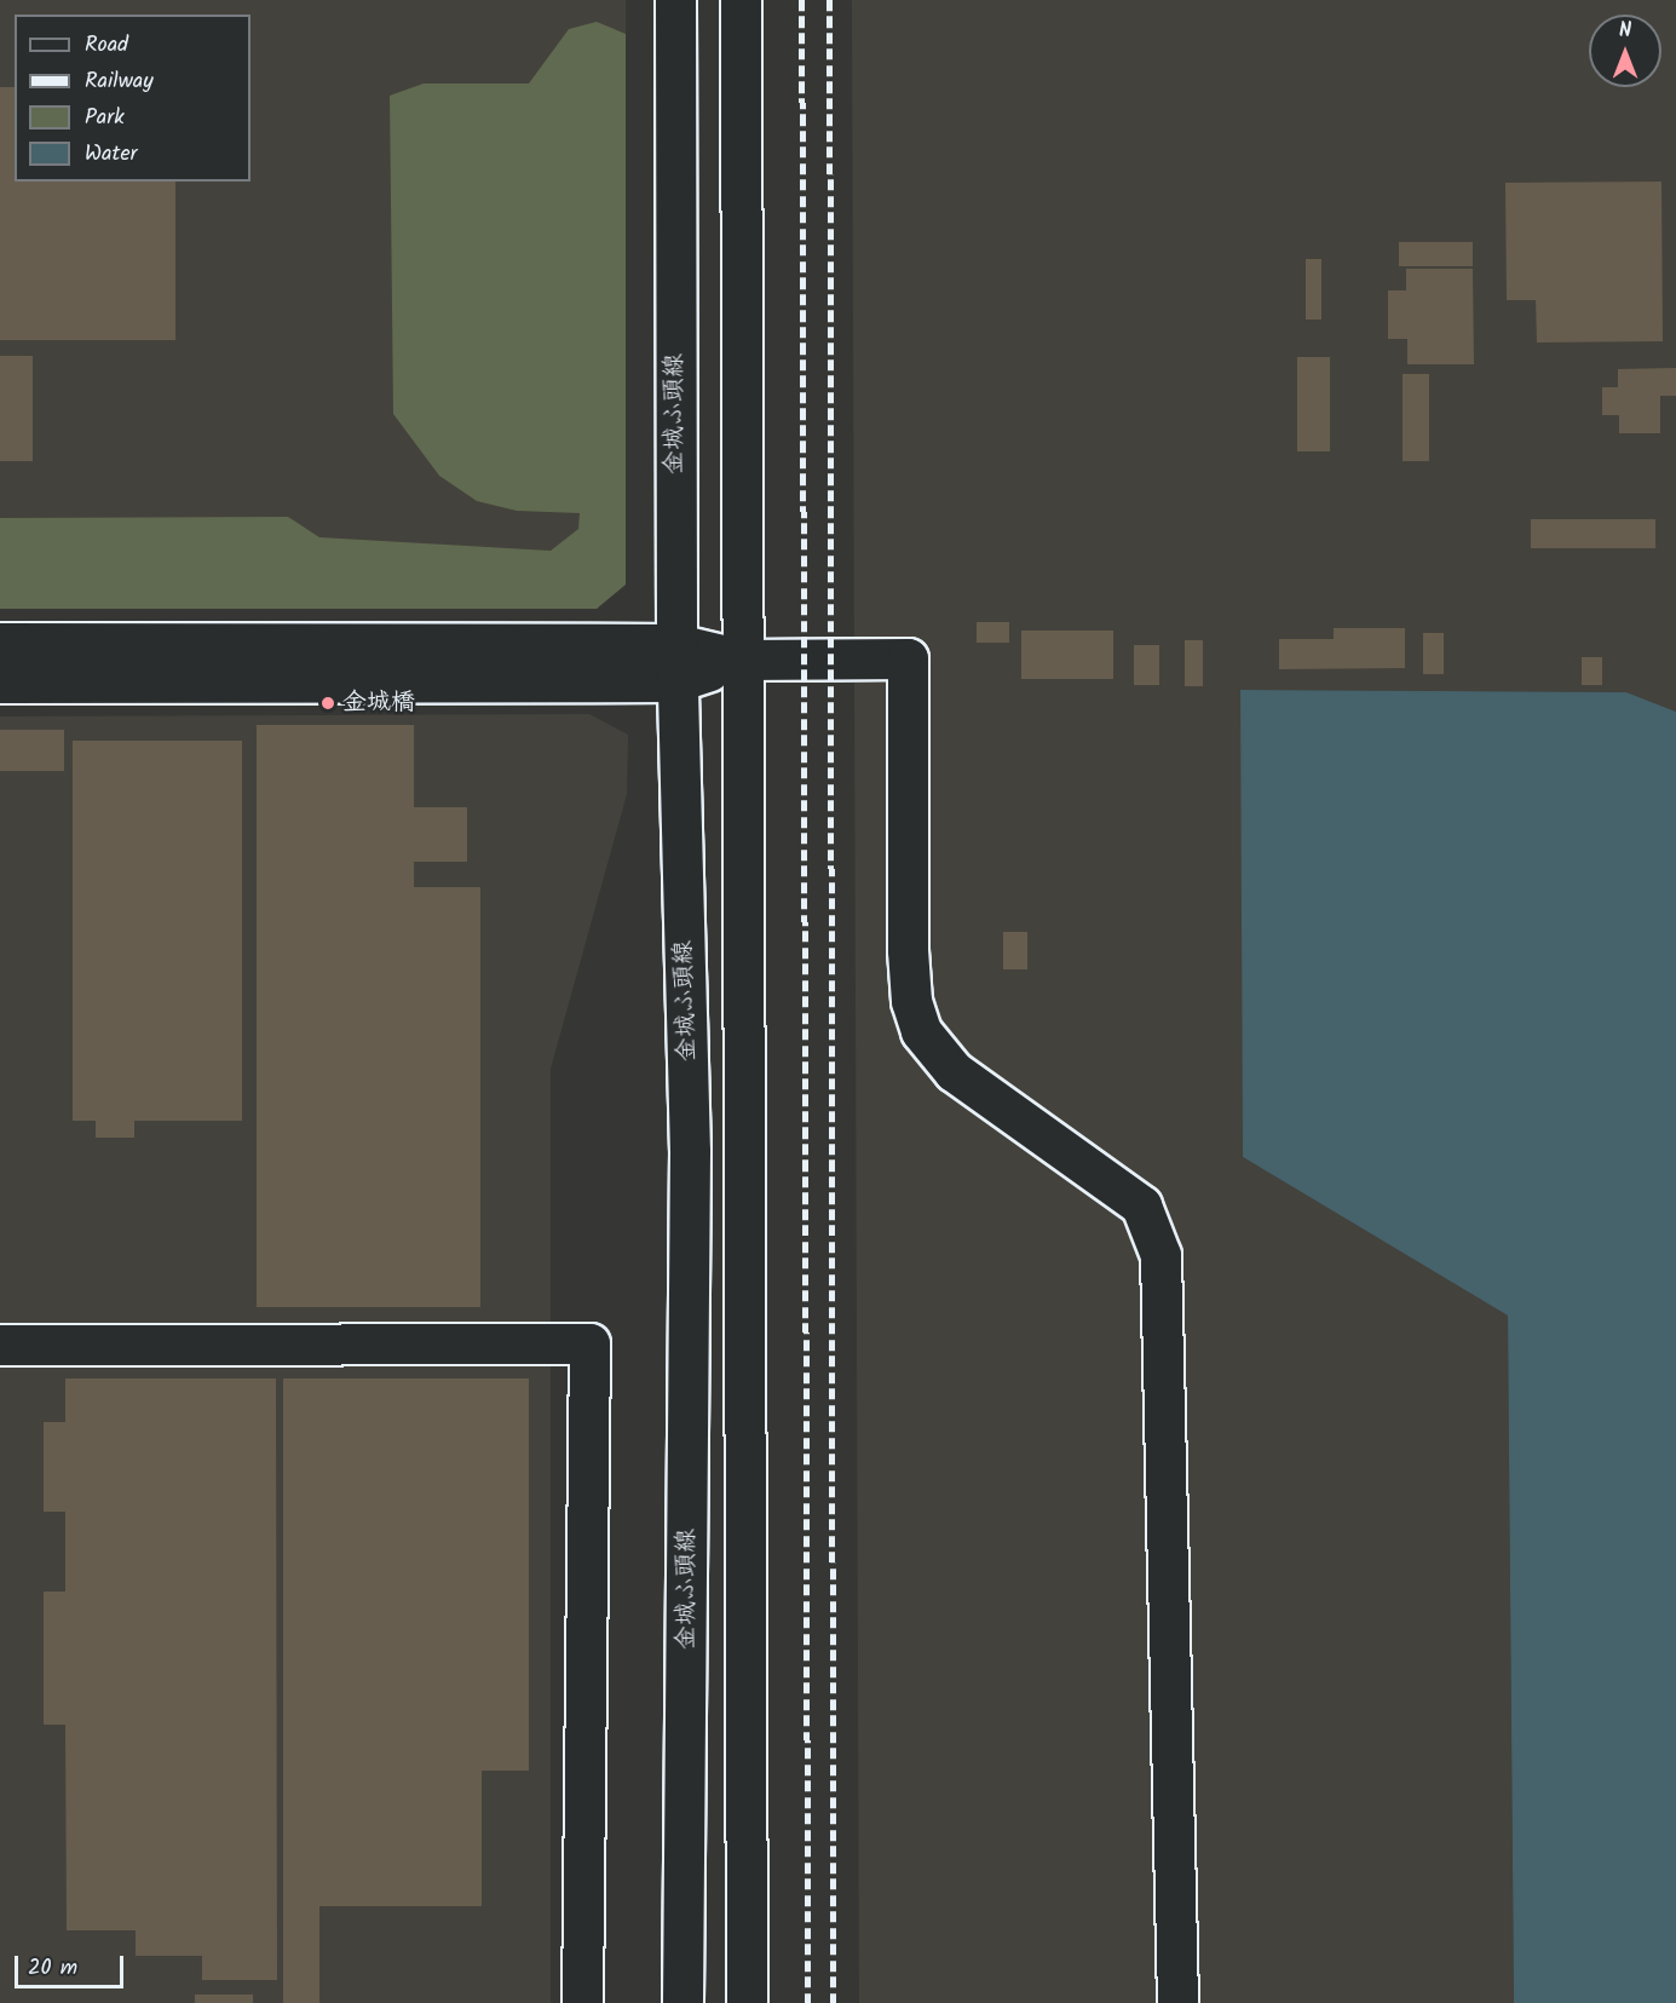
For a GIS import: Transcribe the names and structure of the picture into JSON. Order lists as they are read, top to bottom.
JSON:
{
  "streets": {
    "street": ["金城ふ頭線"]
  },
  "places": ["金城橋"],
  "legend": [
    "Road",
    "Railway",
    "Park",
    "Water"
  ],
  "scale_bar": "20 m",
  "north": "top"
}
